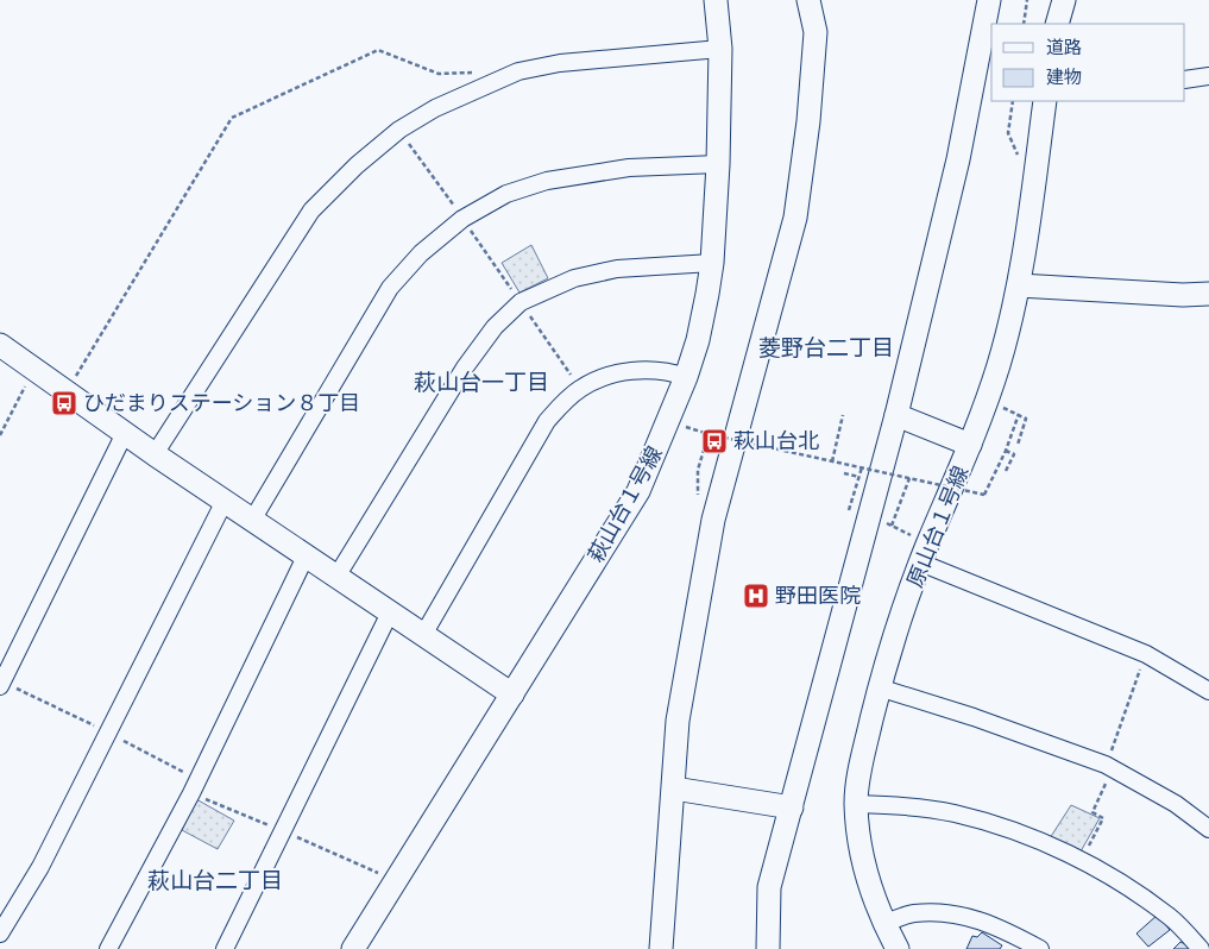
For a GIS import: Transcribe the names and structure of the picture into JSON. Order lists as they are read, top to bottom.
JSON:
{
  "streets": {
    "street": ["萩山台１号線", "原山台１号線"]
  },
  "districts": ["菱野台二丁目", "萩山台一丁目", "萩山台二丁目"],
  "places": {
    "bus stop": ["ひだまりステーション８丁目", "萩山台北"],
    "hospital": ["野田医院"]
  },
  "legend": ["道路", "建物"]
}
